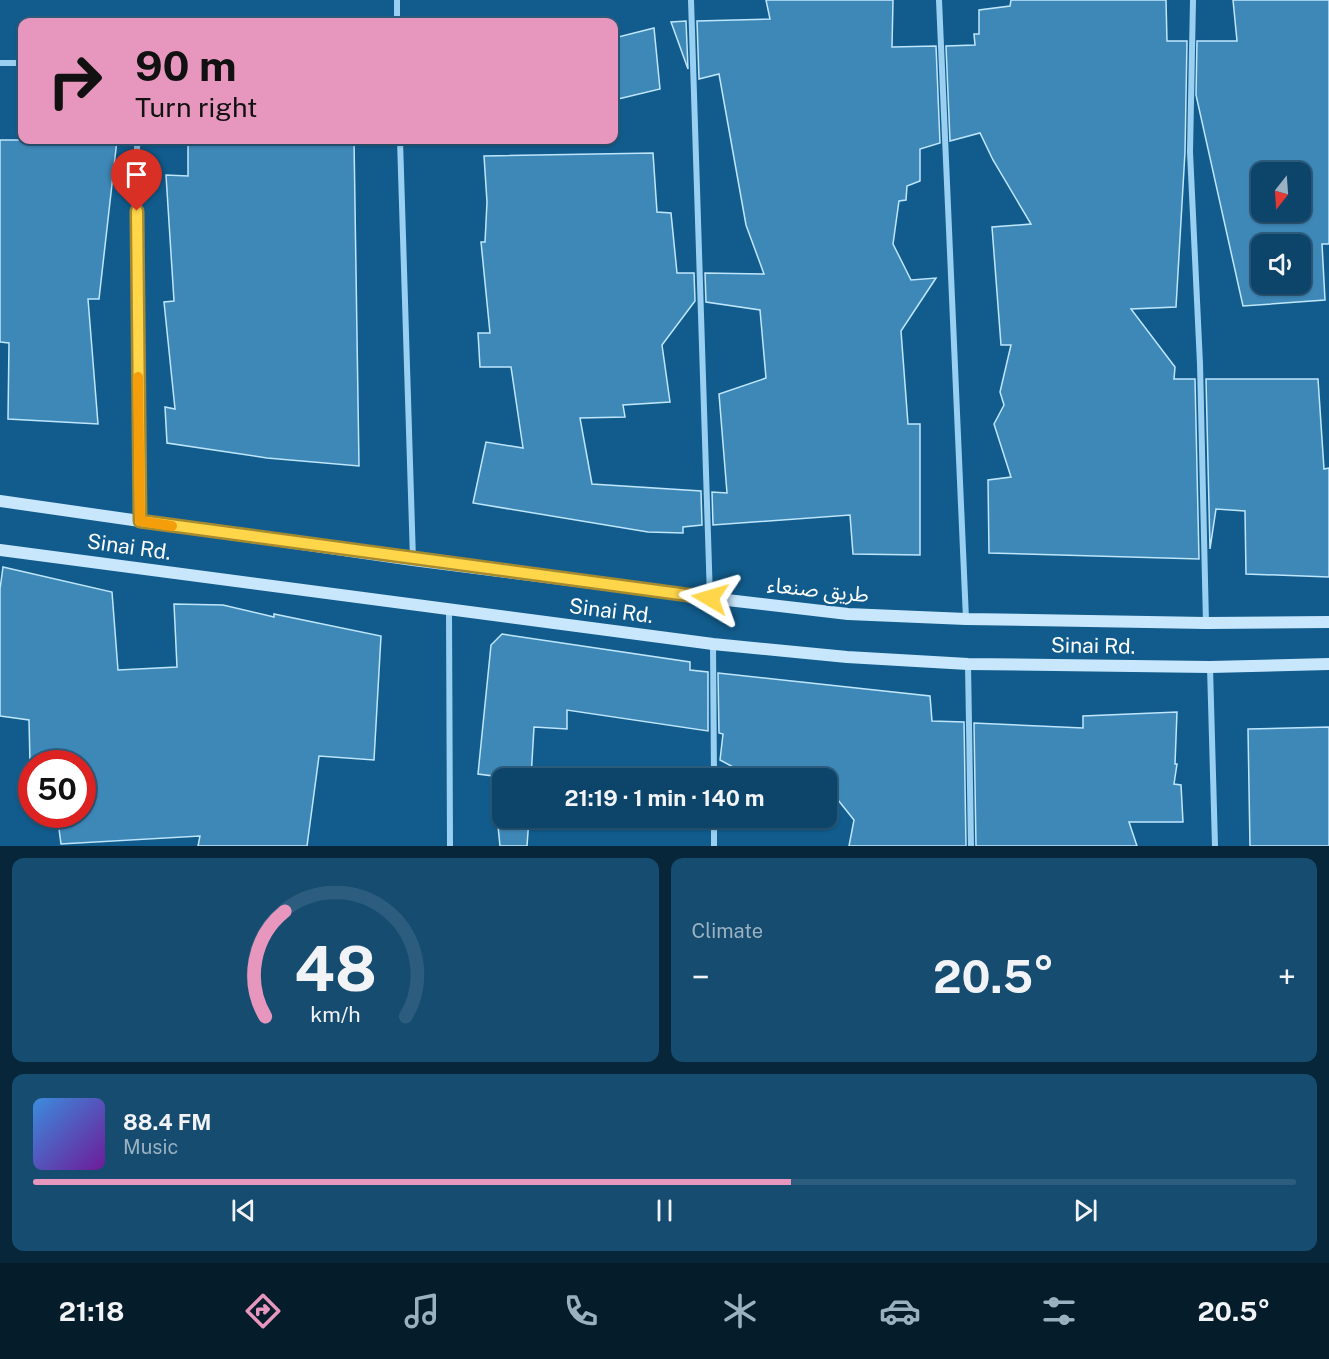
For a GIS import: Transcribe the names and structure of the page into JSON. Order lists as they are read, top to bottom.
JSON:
{
  "streets": {
    "main road": ["Sinai Rd.", "طريق صنعاء"]
  },
  "north": "bottom",
  "page": {
    "turn": ["90 m", "Turn right"],
    "limit": "50",
    "trip": "21:19 · 1 min · 140 m",
    "tile": "Climate",
    "heat": ["−", "20.5°", "+"],
    "song": ["88.4 FM", "Music"],
    "tabs": ["21:18", "20.5°"],
    "gauge": ["48", "km/h"]
  }
}
